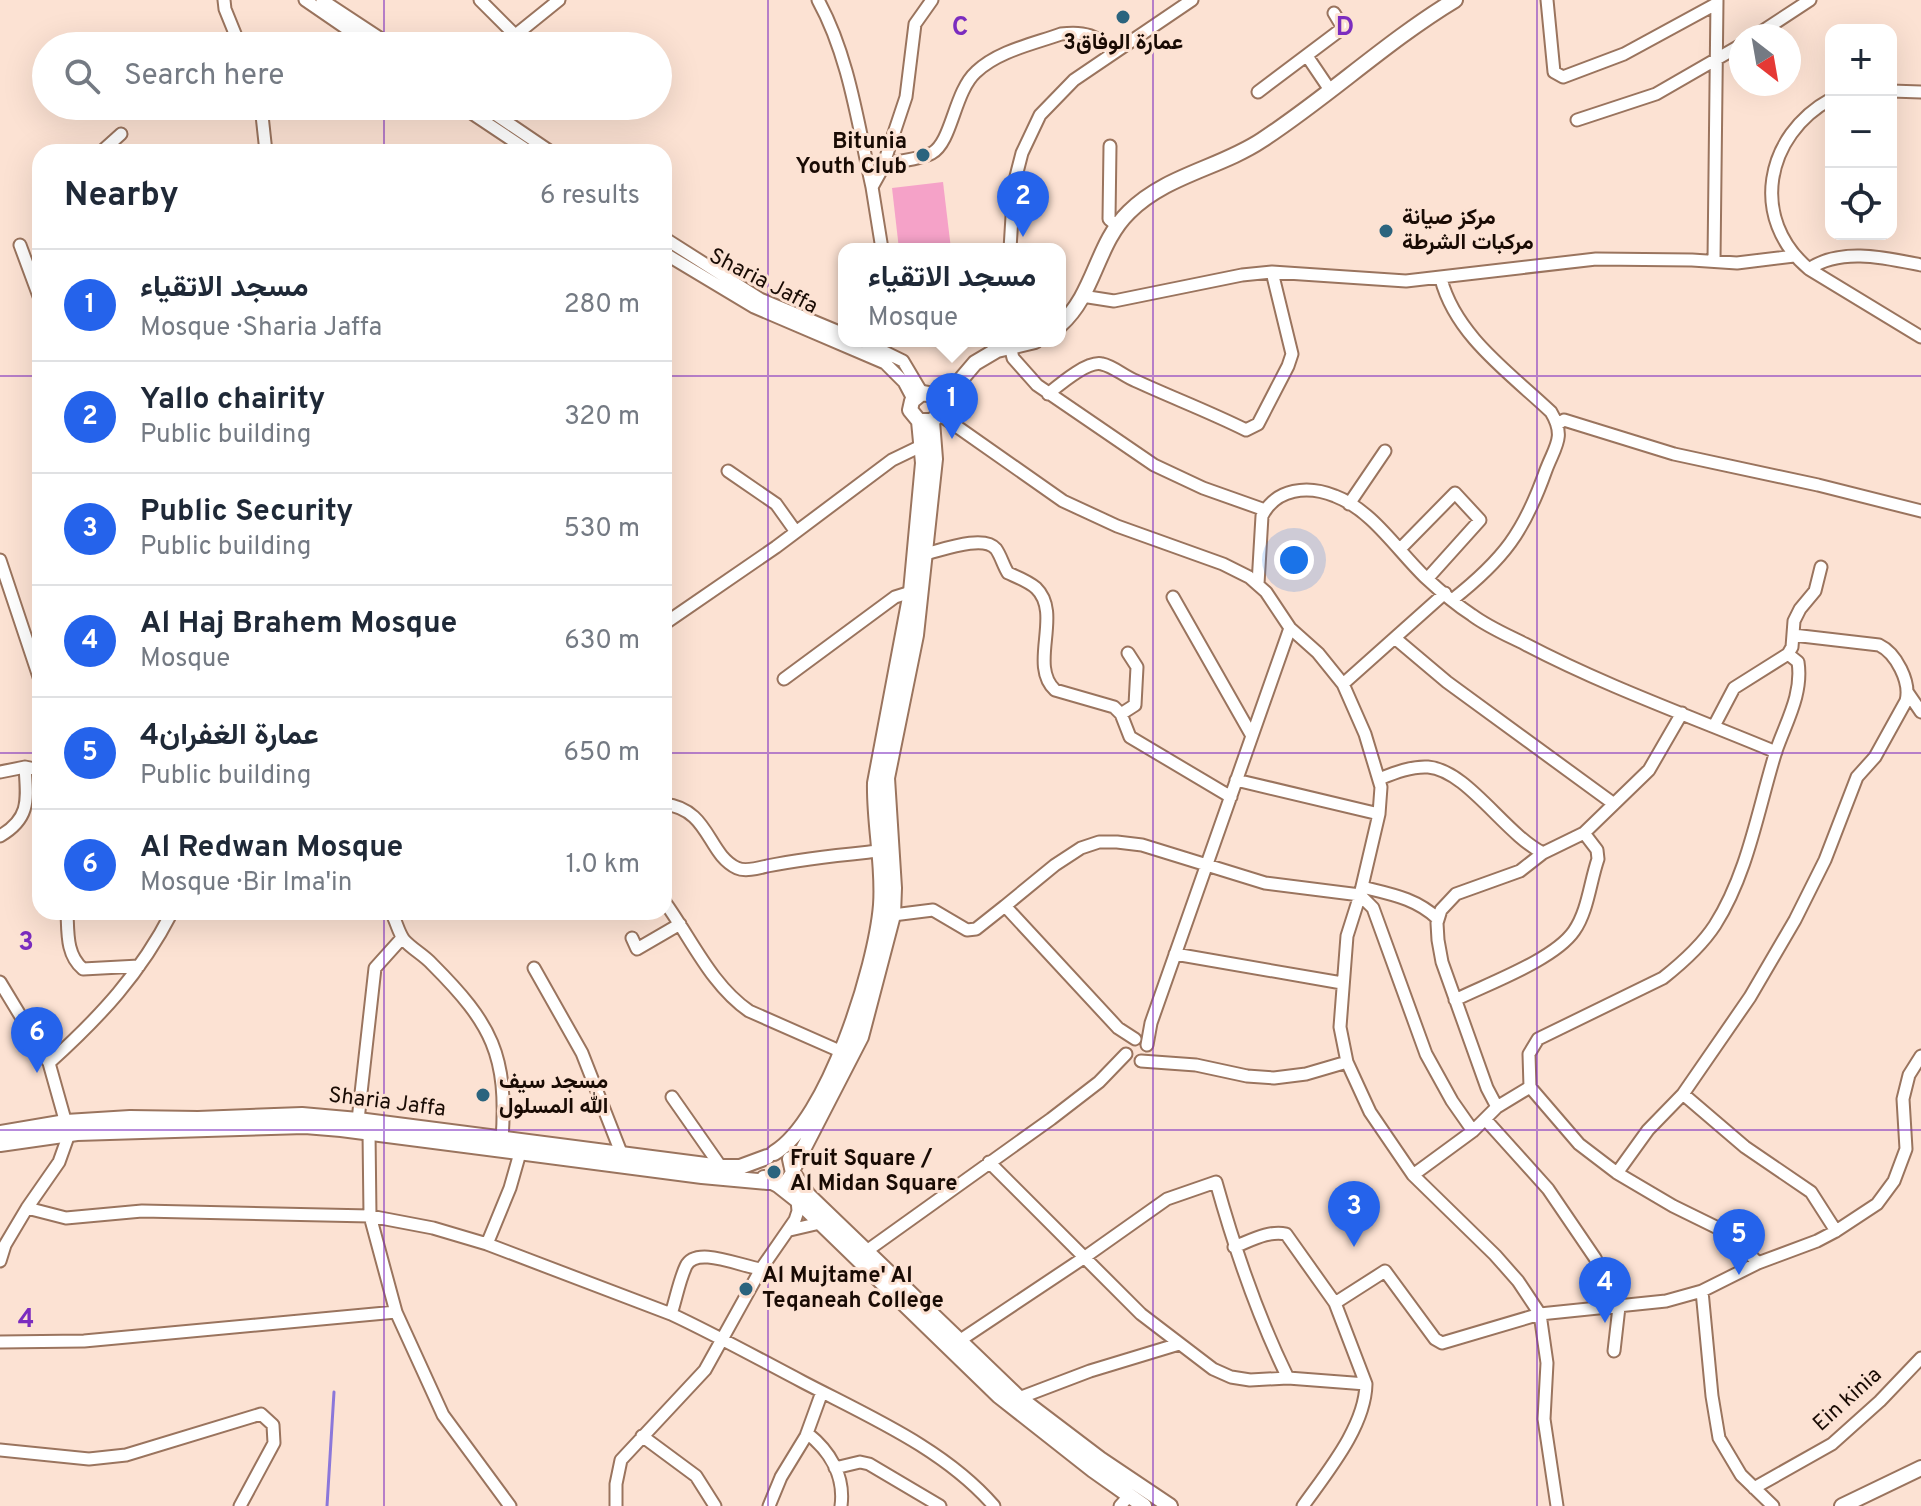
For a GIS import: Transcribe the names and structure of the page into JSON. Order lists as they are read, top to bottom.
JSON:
{
  "streets": {
    "main road": ["Sharia Jaffa"],
    "street": ["Ein kinia"]
  },
  "places": [
    "عمارة الوفاق3",
    "Bitunia Youth Club",
    "مركز صيانة مركبات الشرطة",
    "مسجد سيف الله المسلول",
    "Fruit Square / Al Midan Square",
    "Al Mujtame' Al Teqaneah College"
  ],
  "north": "bottom right",
  "page": {
    "map_buttons": ["+", "−"],
    "search": "Search here",
    "heading": ["Nearby", "6 results"],
    "pins": [
      "2",
      "1",
      "6",
      "3",
      "5",
      "4"
    ],
    "popup": ["مسجد الاتقياء", "Mosque"],
    "list": [
      {
        "mark": "1",
        "name": "مسجد الاتقياء",
        "note": "Mosque · Sharia Jaffa",
        "value": "280 m"
      },
      {
        "mark": "2",
        "name": "Yallo chairity",
        "note": "Public building",
        "value": "320 m"
      },
      {
        "mark": "3",
        "name": "Public Security",
        "note": "Public building",
        "value": "530 m"
      },
      {
        "mark": "4",
        "name": "Al Haj Brahem Mosque",
        "note": "Mosque",
        "value": "630 m"
      },
      {
        "mark": "5",
        "name": "عمارة الغفران4",
        "note": "Public building",
        "value": "650 m"
      },
      {
        "mark": "6",
        "name": "Al Redwan Mosque",
        "note": "Mosque · Bir Ima'in",
        "value": "1.0 km"
      }
    ]
  },
  "grid": {
    "columns": ["C", "D"],
    "rows": ["3", "4"]
  }
}
